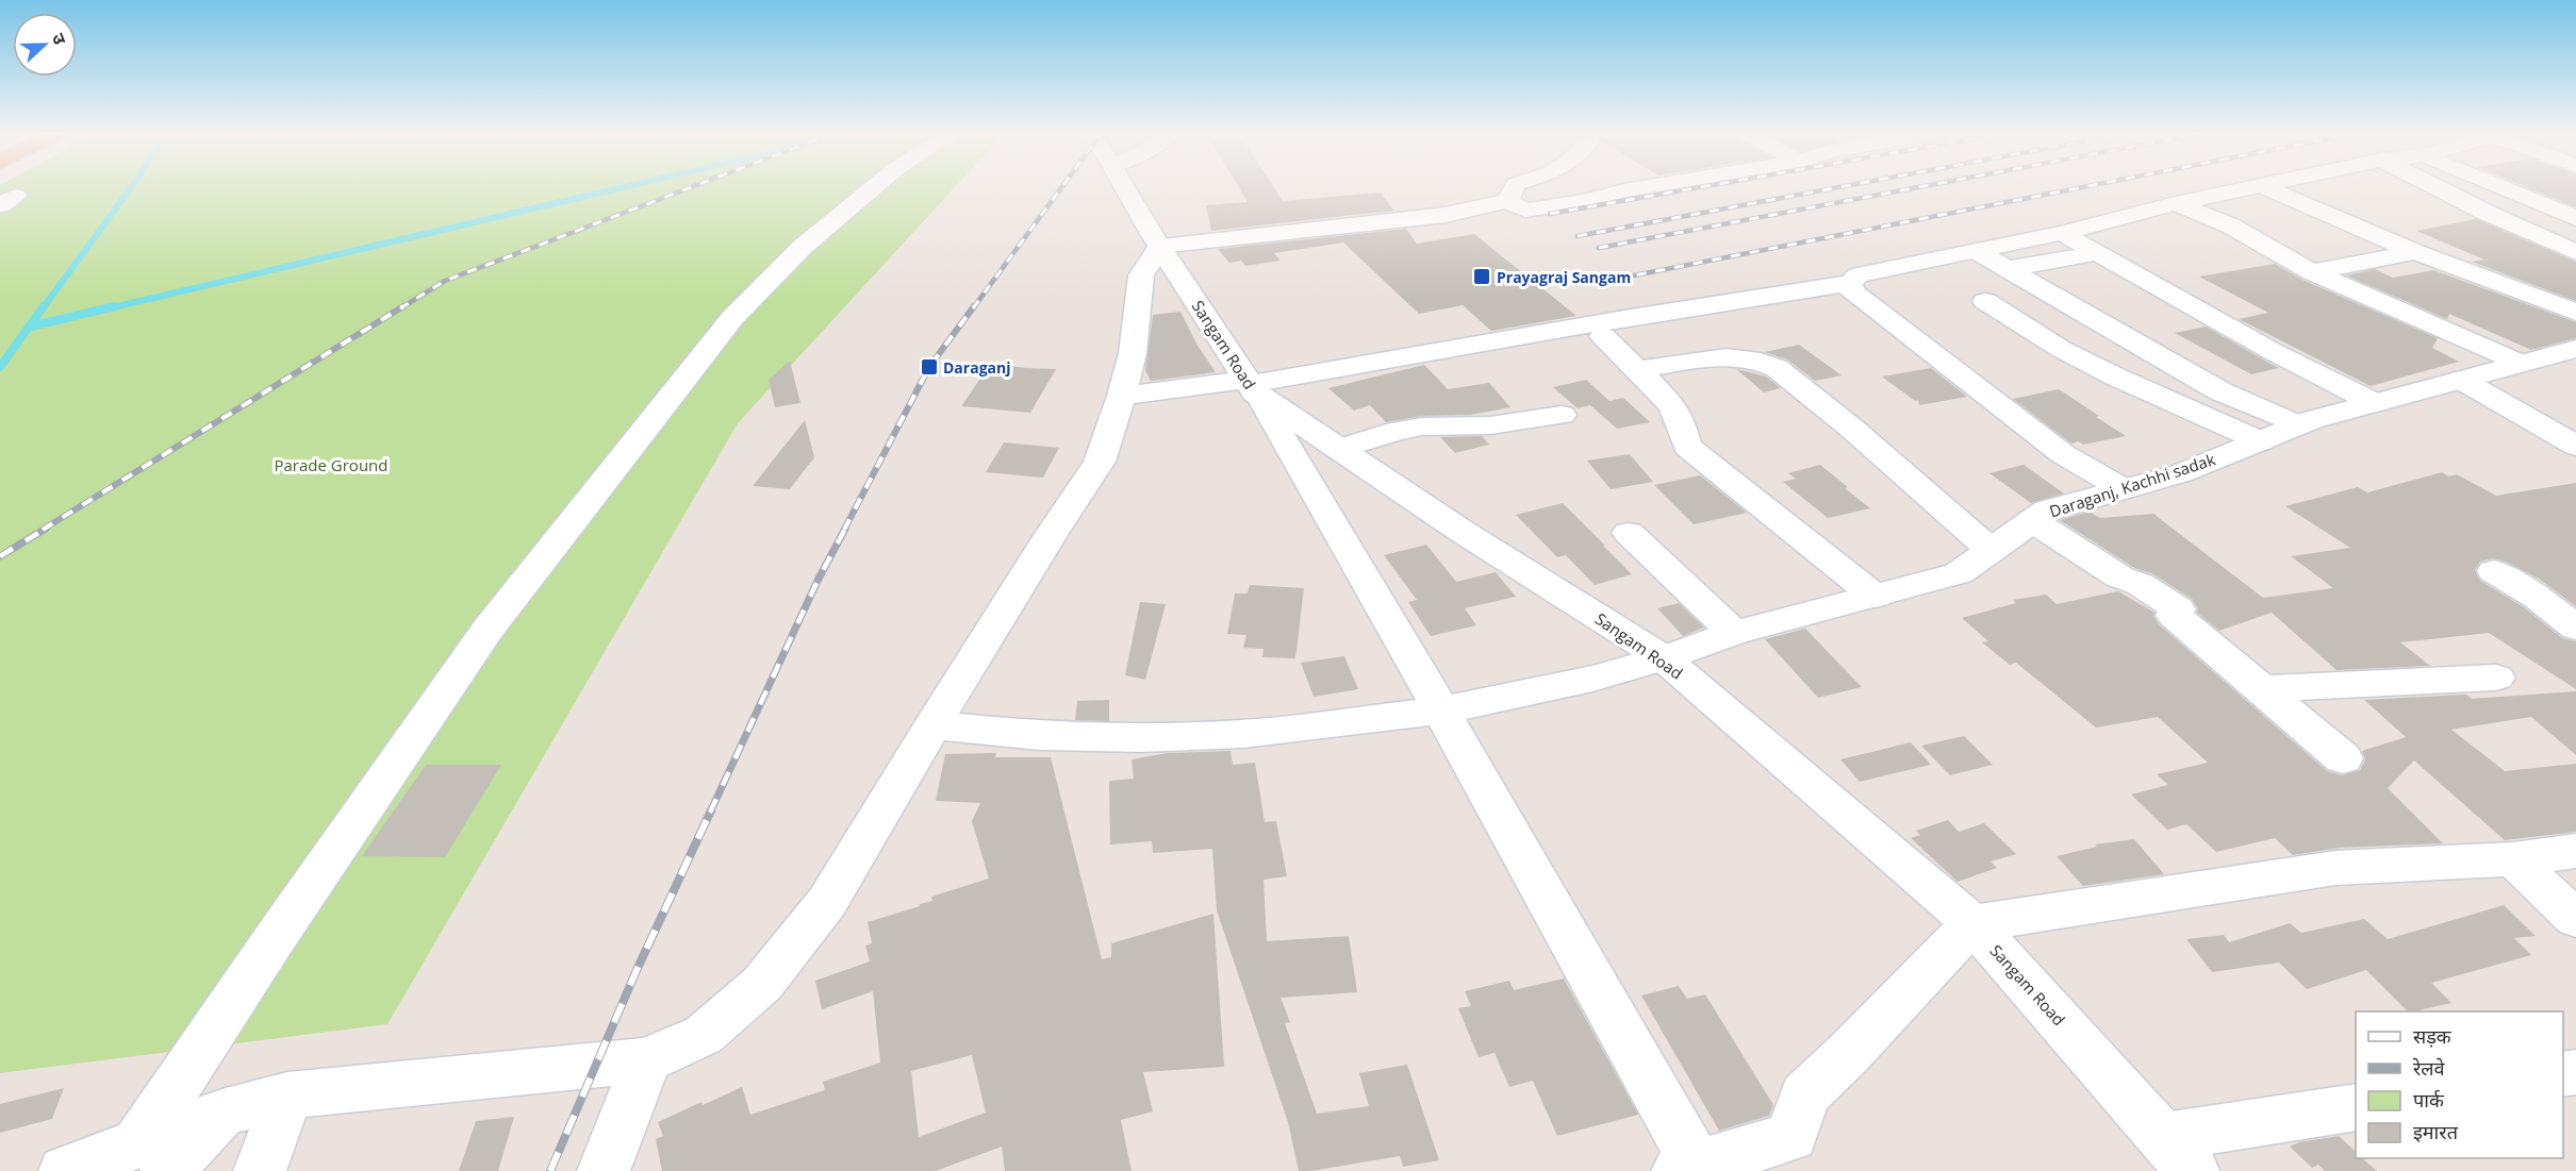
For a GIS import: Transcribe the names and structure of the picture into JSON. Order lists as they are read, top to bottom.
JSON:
{
  "streets": {
    "street": ["Sangam Road", "Daraganj, Kachhi sadak"]
  },
  "crossings": [
    ["Sangam Road", "Daraganj, Kachhi sadak"]
  ],
  "parks": ["Parade Ground"],
  "places": {
    "transit": ["Prayagraj Sangam", "Daraganj"]
  },
  "legend": [
    "सड़क",
    "रेलवे",
    "पार्क",
    "इमारत"
  ],
  "north": "right"
}
